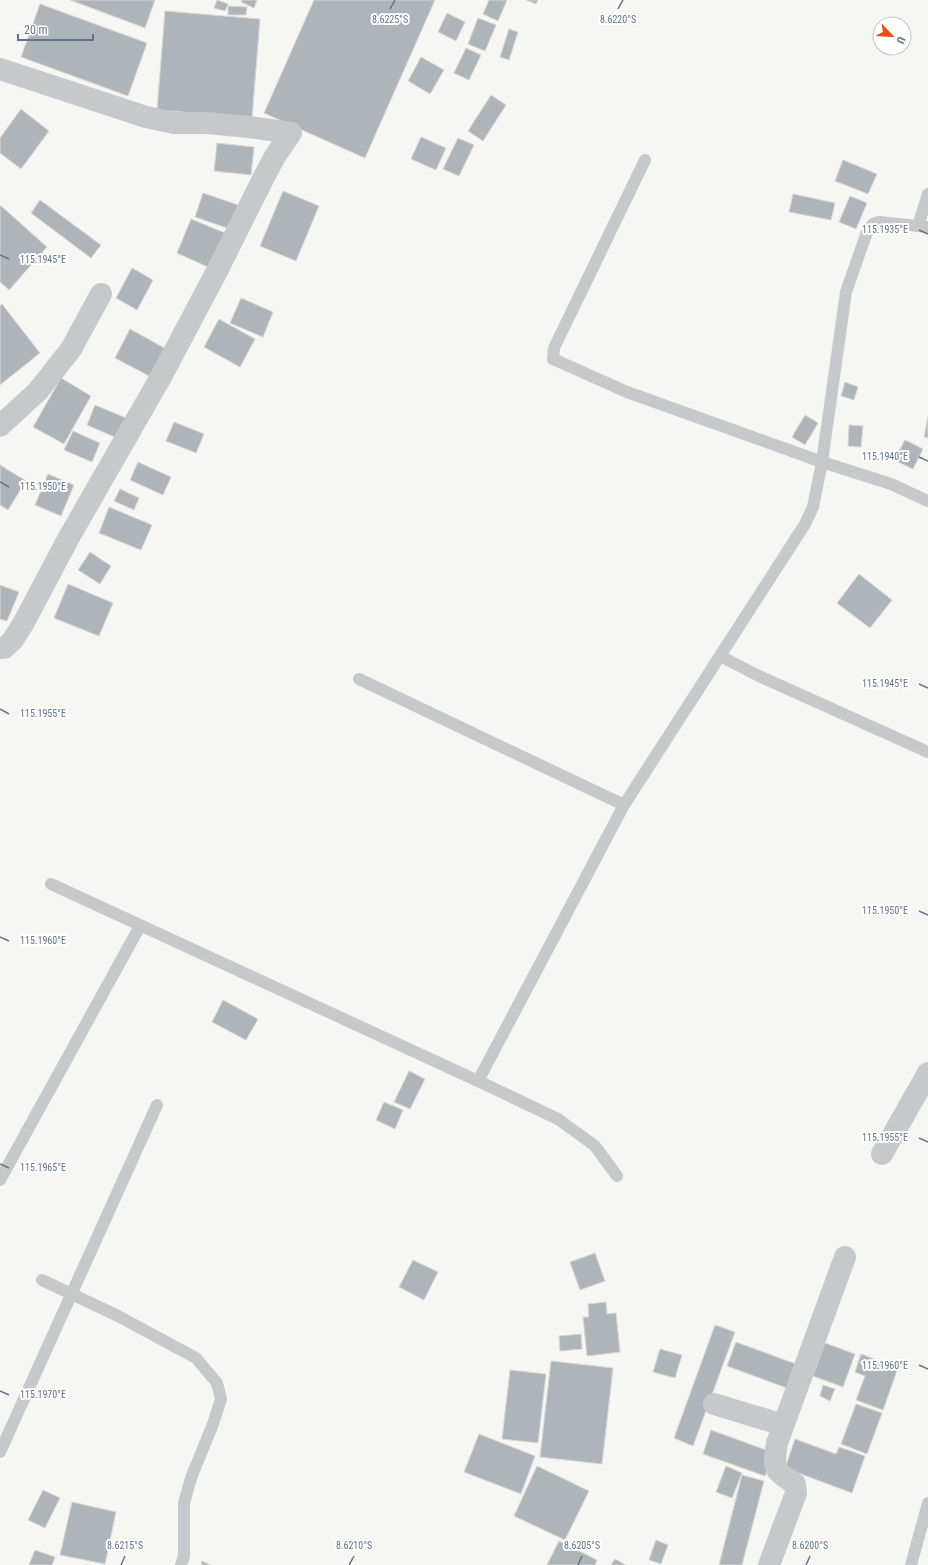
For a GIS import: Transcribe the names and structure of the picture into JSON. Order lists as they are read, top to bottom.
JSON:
{
  "scale_bar": "20 m",
  "north": "bottom right",
  "coordinates": [
    "8.6225°S",
    "8.6220°S",
    "115.1935°E",
    "115.1945°E",
    "115.1940°E",
    "115.1950°E",
    "115.1955°E",
    "115.1960°E",
    "115.1965°E",
    "115.1970°E",
    "8.6215°S",
    "8.6210°S",
    "8.6205°S",
    "8.6200°S"
  ]
}
